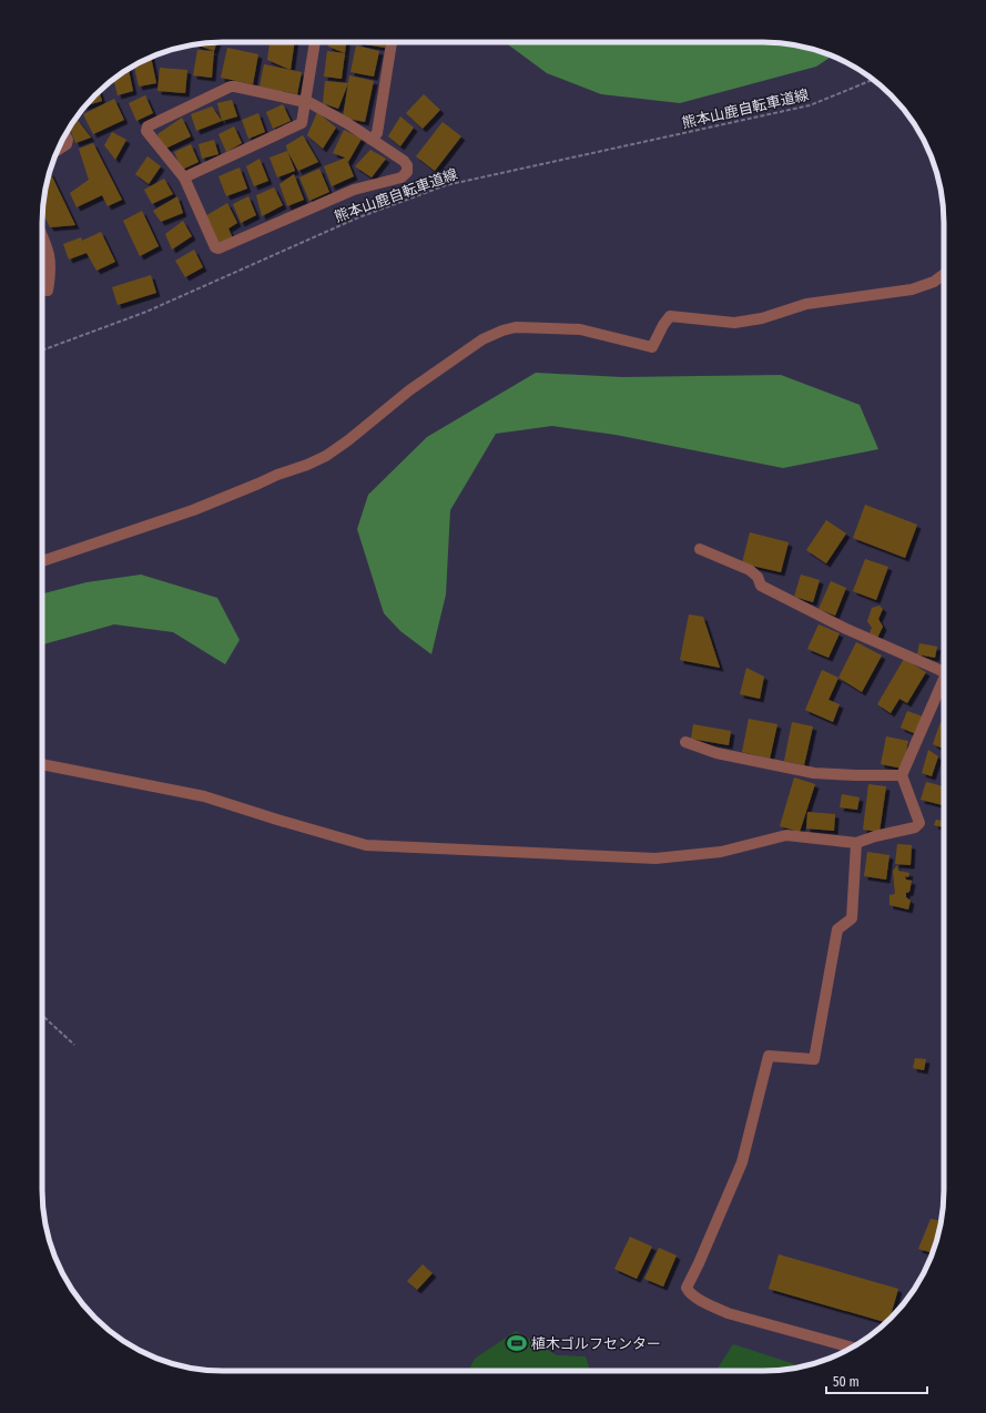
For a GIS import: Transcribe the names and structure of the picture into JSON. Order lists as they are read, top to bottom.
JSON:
{
  "streets": {
    "path": ["熊本山鹿自転車道線"]
  },
  "places": {
    "sports": ["植木ゴルフセンター"]
  },
  "scale_bar": "50 m"
}
